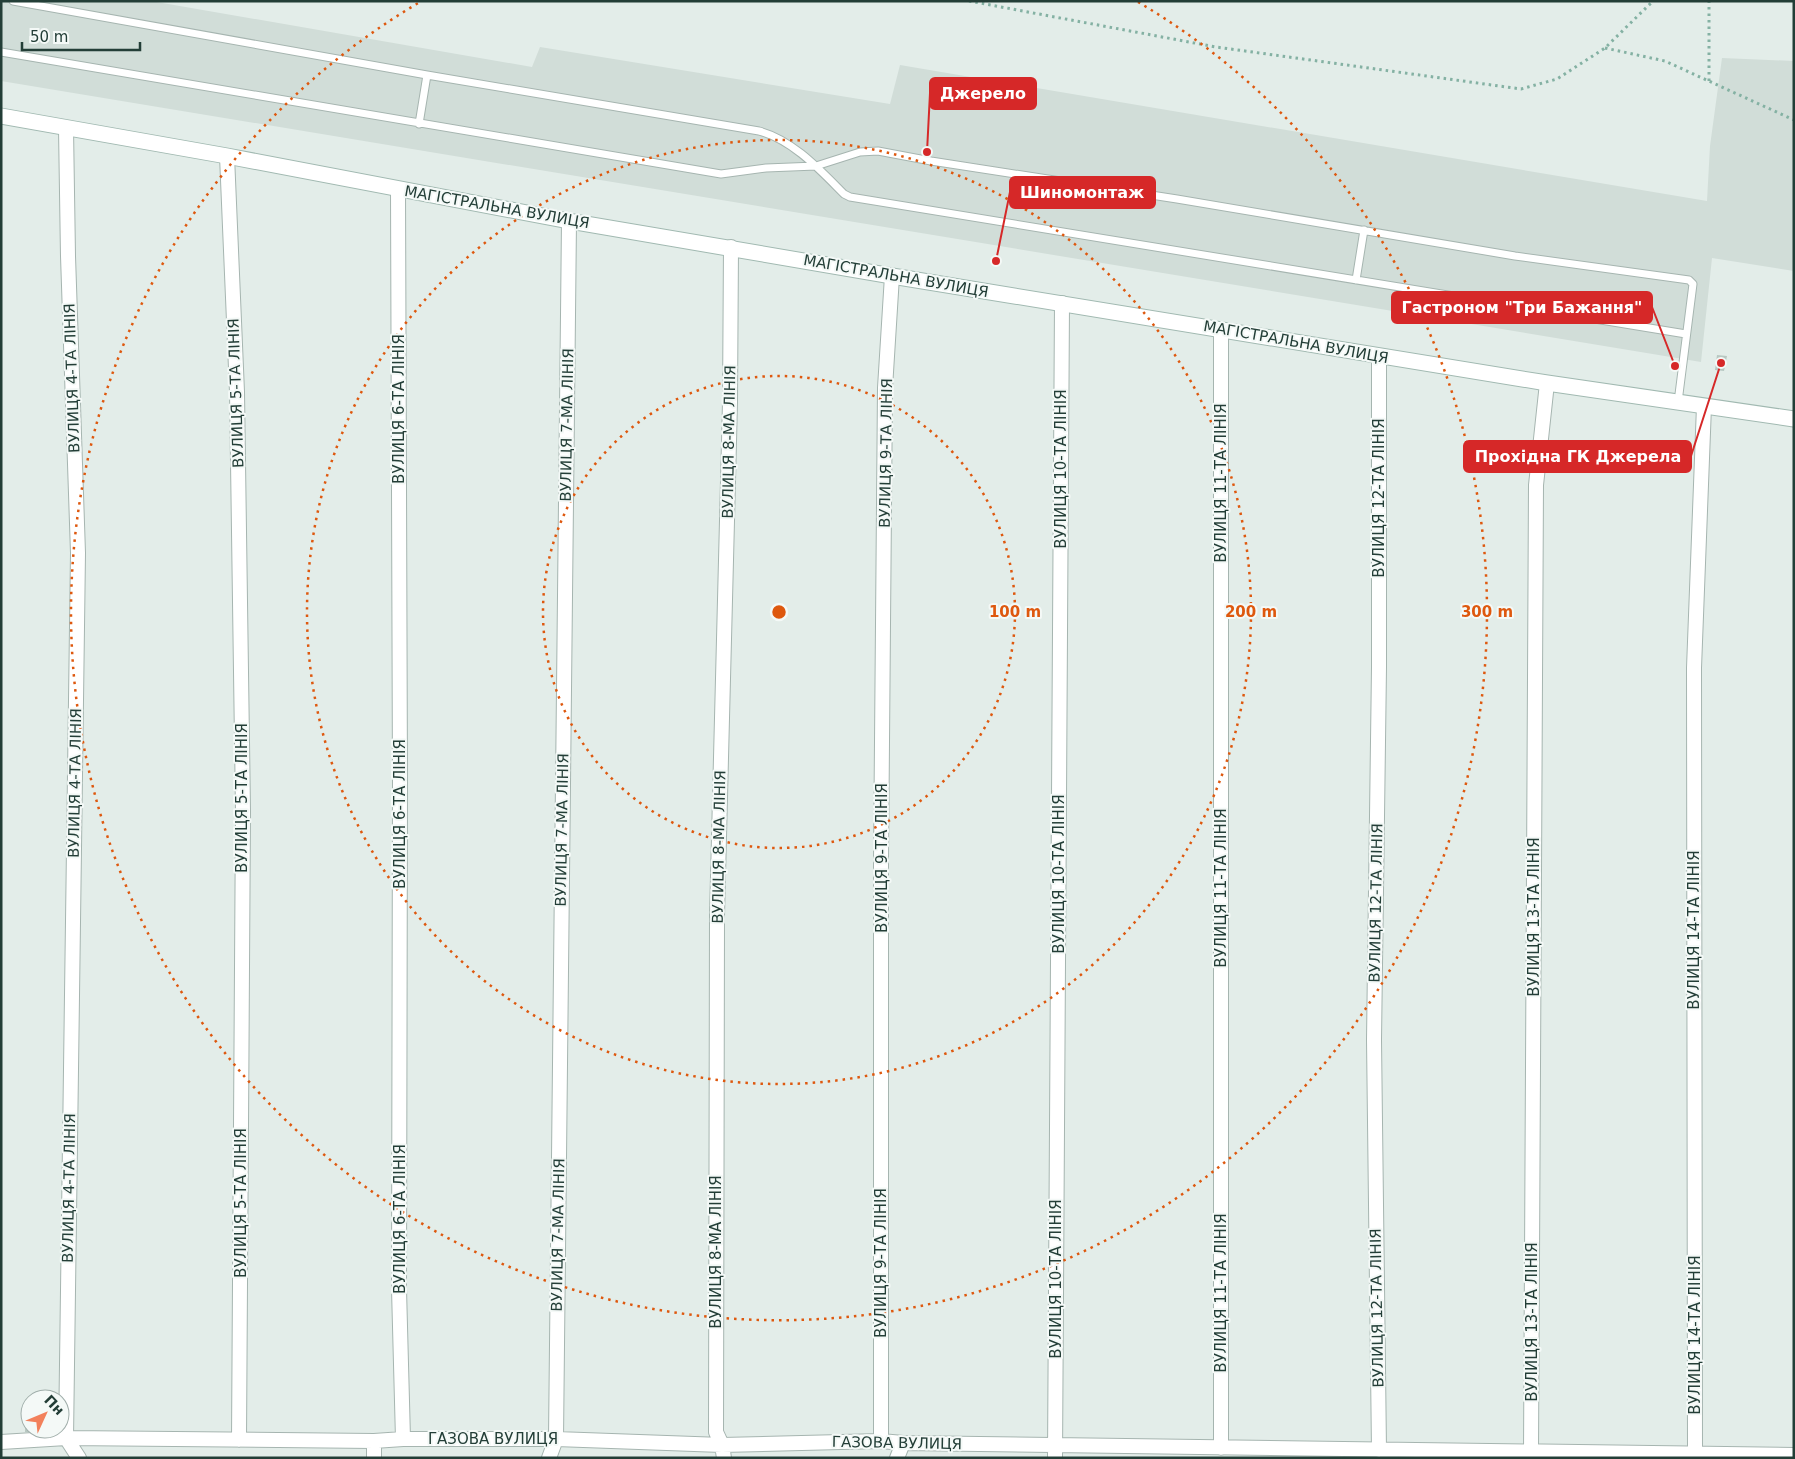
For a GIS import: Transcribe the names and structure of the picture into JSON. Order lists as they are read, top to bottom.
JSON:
{
  "streets": {
    "street": [
      "МАГІСТРАЛЬНА ВУЛИЦЯ",
      "ВУЛИЦЯ 4-ТА ЛІНІЯ",
      "ВУЛИЦЯ 5-ТА ЛІНІЯ",
      "ВУЛИЦЯ 6-ТА ЛІНІЯ",
      "ВУЛИЦЯ 7-МА ЛІНІЯ",
      "ВУЛИЦЯ 8-МА ЛІНІЯ",
      "ВУЛИЦЯ 9-ТА ЛІНІЯ",
      "ВУЛИЦЯ 10-ТА ЛІНІЯ",
      "ВУЛИЦЯ 11-ТА ЛІНІЯ",
      "ВУЛИЦЯ 12-ТА ЛІНІЯ",
      "ВУЛИЦЯ 13-ТА ЛІНІЯ",
      "ВУЛИЦЯ 14-ТА ЛІНІЯ",
      "ГАЗОВА ВУЛИЦЯ"
    ]
  },
  "crossings": [
    ["МАГІСТРАЛЬНА ВУЛИЦЯ", "ВУЛИЦЯ 4-ТА ЛІНІЯ"],
    ["МАГІСТРАЛЬНА ВУЛИЦЯ", "ВУЛИЦЯ 5-ТА ЛІНІЯ"],
    ["МАГІСТРАЛЬНА ВУЛИЦЯ", "ВУЛИЦЯ 6-ТА ЛІНІЯ"],
    ["МАГІСТРАЛЬНА ВУЛИЦЯ", "ВУЛИЦЯ 7-МА ЛІНІЯ"],
    ["МАГІСТРАЛЬНА ВУЛИЦЯ", "ВУЛИЦЯ 8-МА ЛІНІЯ"],
    ["МАГІСТРАЛЬНА ВУЛИЦЯ", "ВУЛИЦЯ 9-ТА ЛІНІЯ"],
    ["МАГІСТРАЛЬНА ВУЛИЦЯ", "ВУЛИЦЯ 10-ТА ЛІНІЯ"],
    ["МАГІСТРАЛЬНА ВУЛИЦЯ", "ВУЛИЦЯ 11-ТА ЛІНІЯ"],
    ["МАГІСТРАЛЬНА ВУЛИЦЯ", "ВУЛИЦЯ 12-ТА ЛІНІЯ"],
    ["МАГІСТРАЛЬНА ВУЛИЦЯ", "ВУЛИЦЯ 13-ТА ЛІНІЯ"],
    ["МАГІСТРАЛЬНА ВУЛИЦЯ", "ВУЛИЦЯ 14-ТА ЛІНІЯ"],
    ["ВУЛИЦЯ 5-ТА ЛІНІЯ", "ГАЗОВА ВУЛИЦЯ"],
    ["ВУЛИЦЯ 6-ТА ЛІНІЯ", "ГАЗОВА ВУЛИЦЯ"],
    ["ВУЛИЦЯ 7-МА ЛІНІЯ", "ГАЗОВА ВУЛИЦЯ"],
    ["ВУЛИЦЯ 8-МА ЛІНІЯ", "ГАЗОВА ВУЛИЦЯ"],
    ["ВУЛИЦЯ 9-ТА ЛІНІЯ", "ГАЗОВА ВУЛИЦЯ"],
    ["ВУЛИЦЯ 10-ТА ЛІНІЯ", "ГАЗОВА ВУЛИЦЯ"],
    ["ВУЛИЦЯ 11-ТА ЛІНІЯ", "ГАЗОВА ВУЛИЦЯ"],
    ["ВУЛИЦЯ 12-ТА ЛІНІЯ", "ГАЗОВА ВУЛИЦЯ"],
    ["ВУЛИЦЯ 13-ТА ЛІНІЯ", "ГАЗОВА ВУЛИЦЯ"],
    ["ВУЛИЦЯ 14-ТА ЛІНІЯ", "ГАЗОВА ВУЛИЦЯ"]
  ],
  "places": [
    "Джерело",
    "Шиномонтаж",
    "Прохідна ГК Джерела",
    "Гастроном \"Три Бажання\""
  ],
  "scale_bar": "50 m",
  "north": "top right",
  "rings": ["100 m", "200 m", "300 m"]
}
